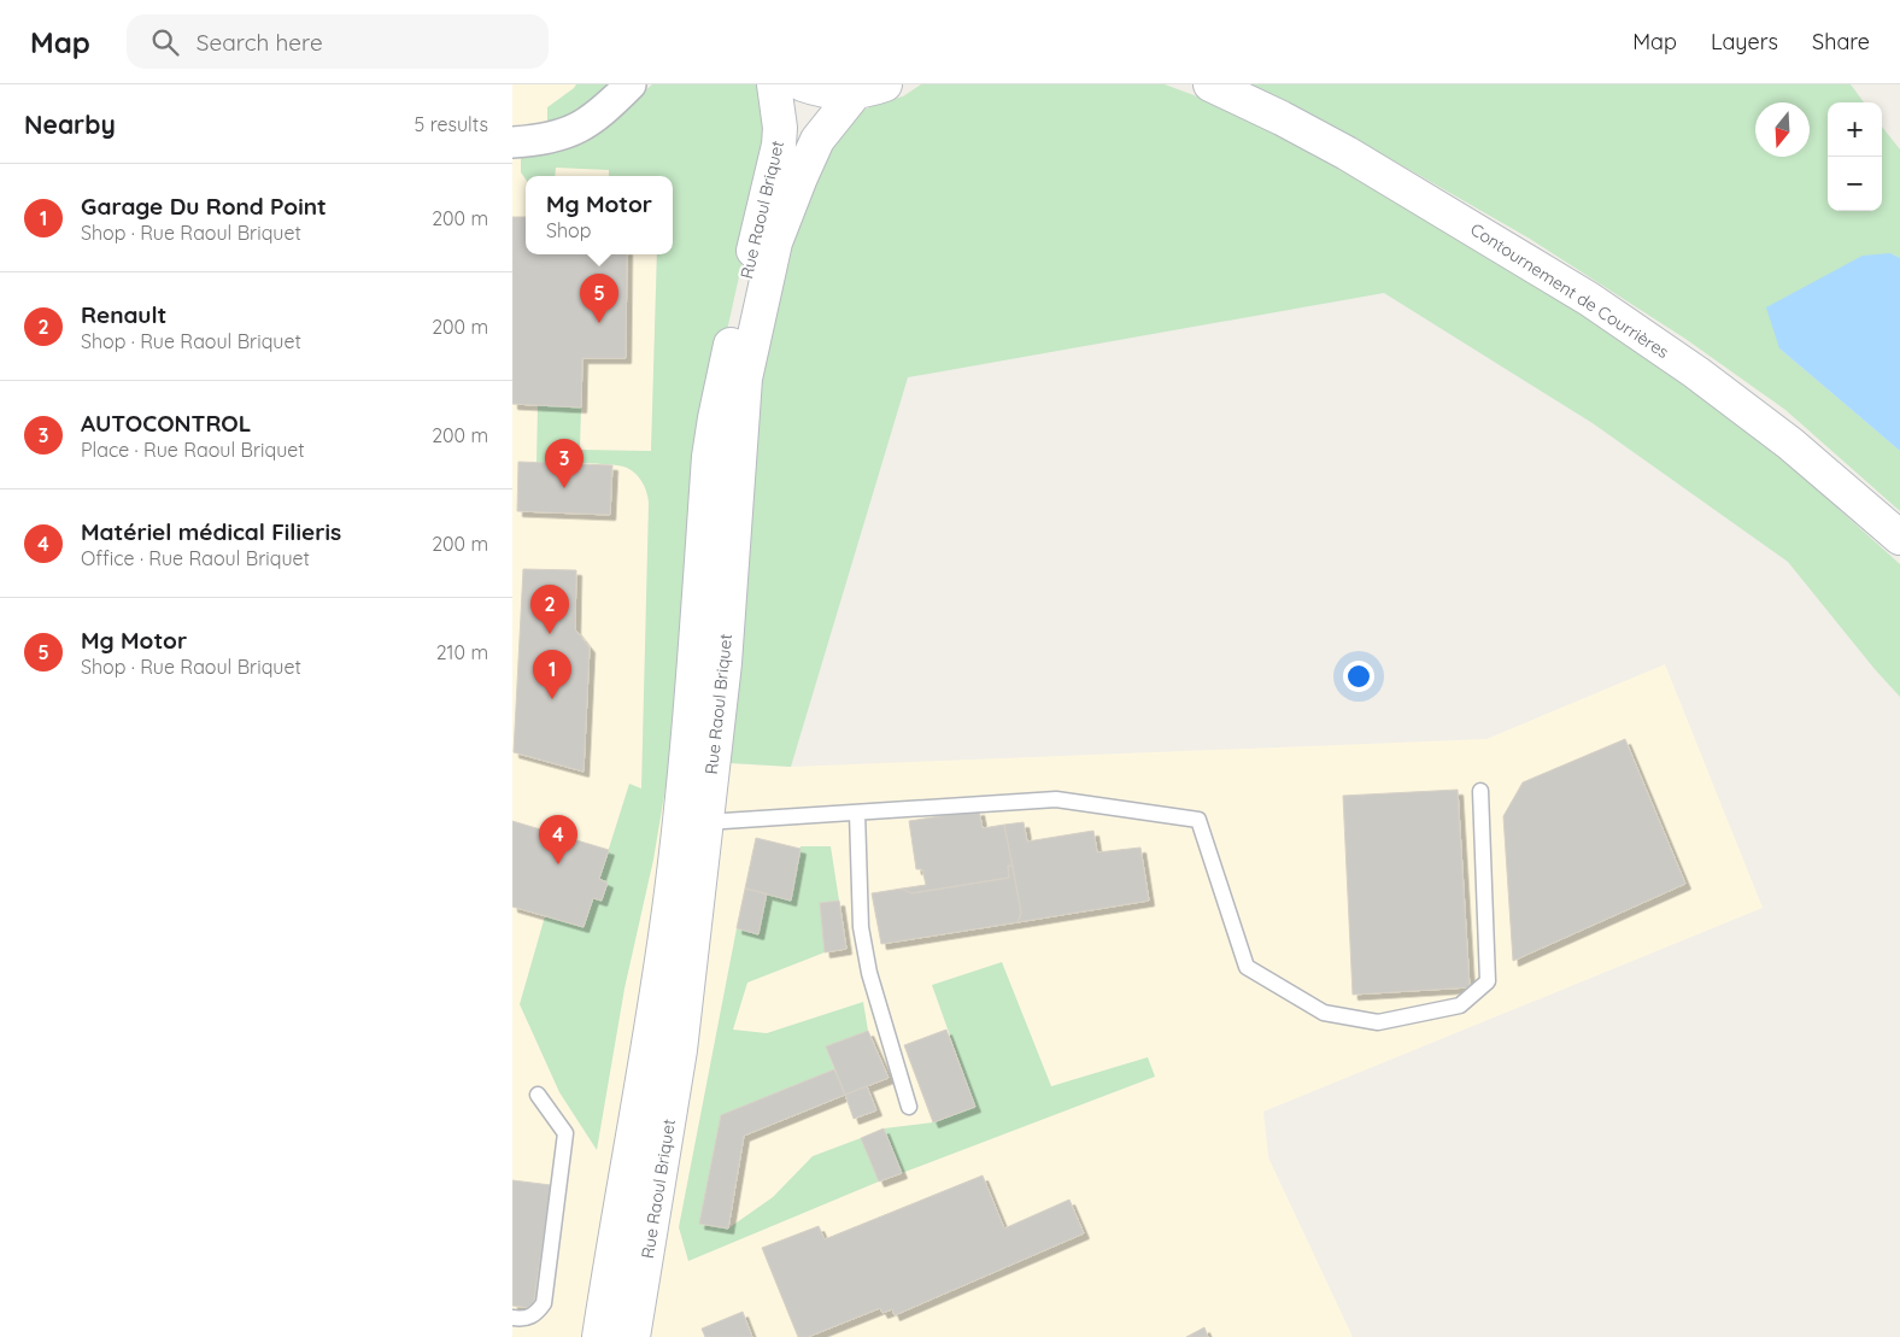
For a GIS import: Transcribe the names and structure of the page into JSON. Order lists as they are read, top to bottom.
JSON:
{
  "streets": {
    "street": ["Rue Raoul Briquet", "Contournement de Courrières"]
  },
  "north": "bottom",
  "page": {
    "header": "Map",
    "search": "Search here",
    "nav": ["Map", "Layers", "Share"],
    "heading": ["Nearby", "5 results"],
    "map_buttons": ["+", "−"],
    "list": [
      {
        "mark": "1",
        "name": "Garage Du Rond Point",
        "note": "Shop · Rue Raoul Briquet",
        "value": "200 m"
      },
      {
        "mark": "2",
        "name": "Renault",
        "note": "Shop · Rue Raoul Briquet",
        "value": "200 m"
      },
      {
        "mark": "3",
        "name": "AUTOCONTROL",
        "note": "Place · Rue Raoul Briquet",
        "value": "200 m"
      },
      {
        "mark": "4",
        "name": "Matériel médical Filieris",
        "note": "Office · Rue Raoul Briquet",
        "value": "200 m"
      },
      {
        "mark": "5",
        "name": "Mg Motor",
        "note": "Shop · Rue Raoul Briquet",
        "value": "210 m"
      }
    ],
    "popup": ["Mg Motor", "Shop"],
    "pins": [
      "5",
      "3",
      "2",
      "1",
      "4"
    ]
  }
}
